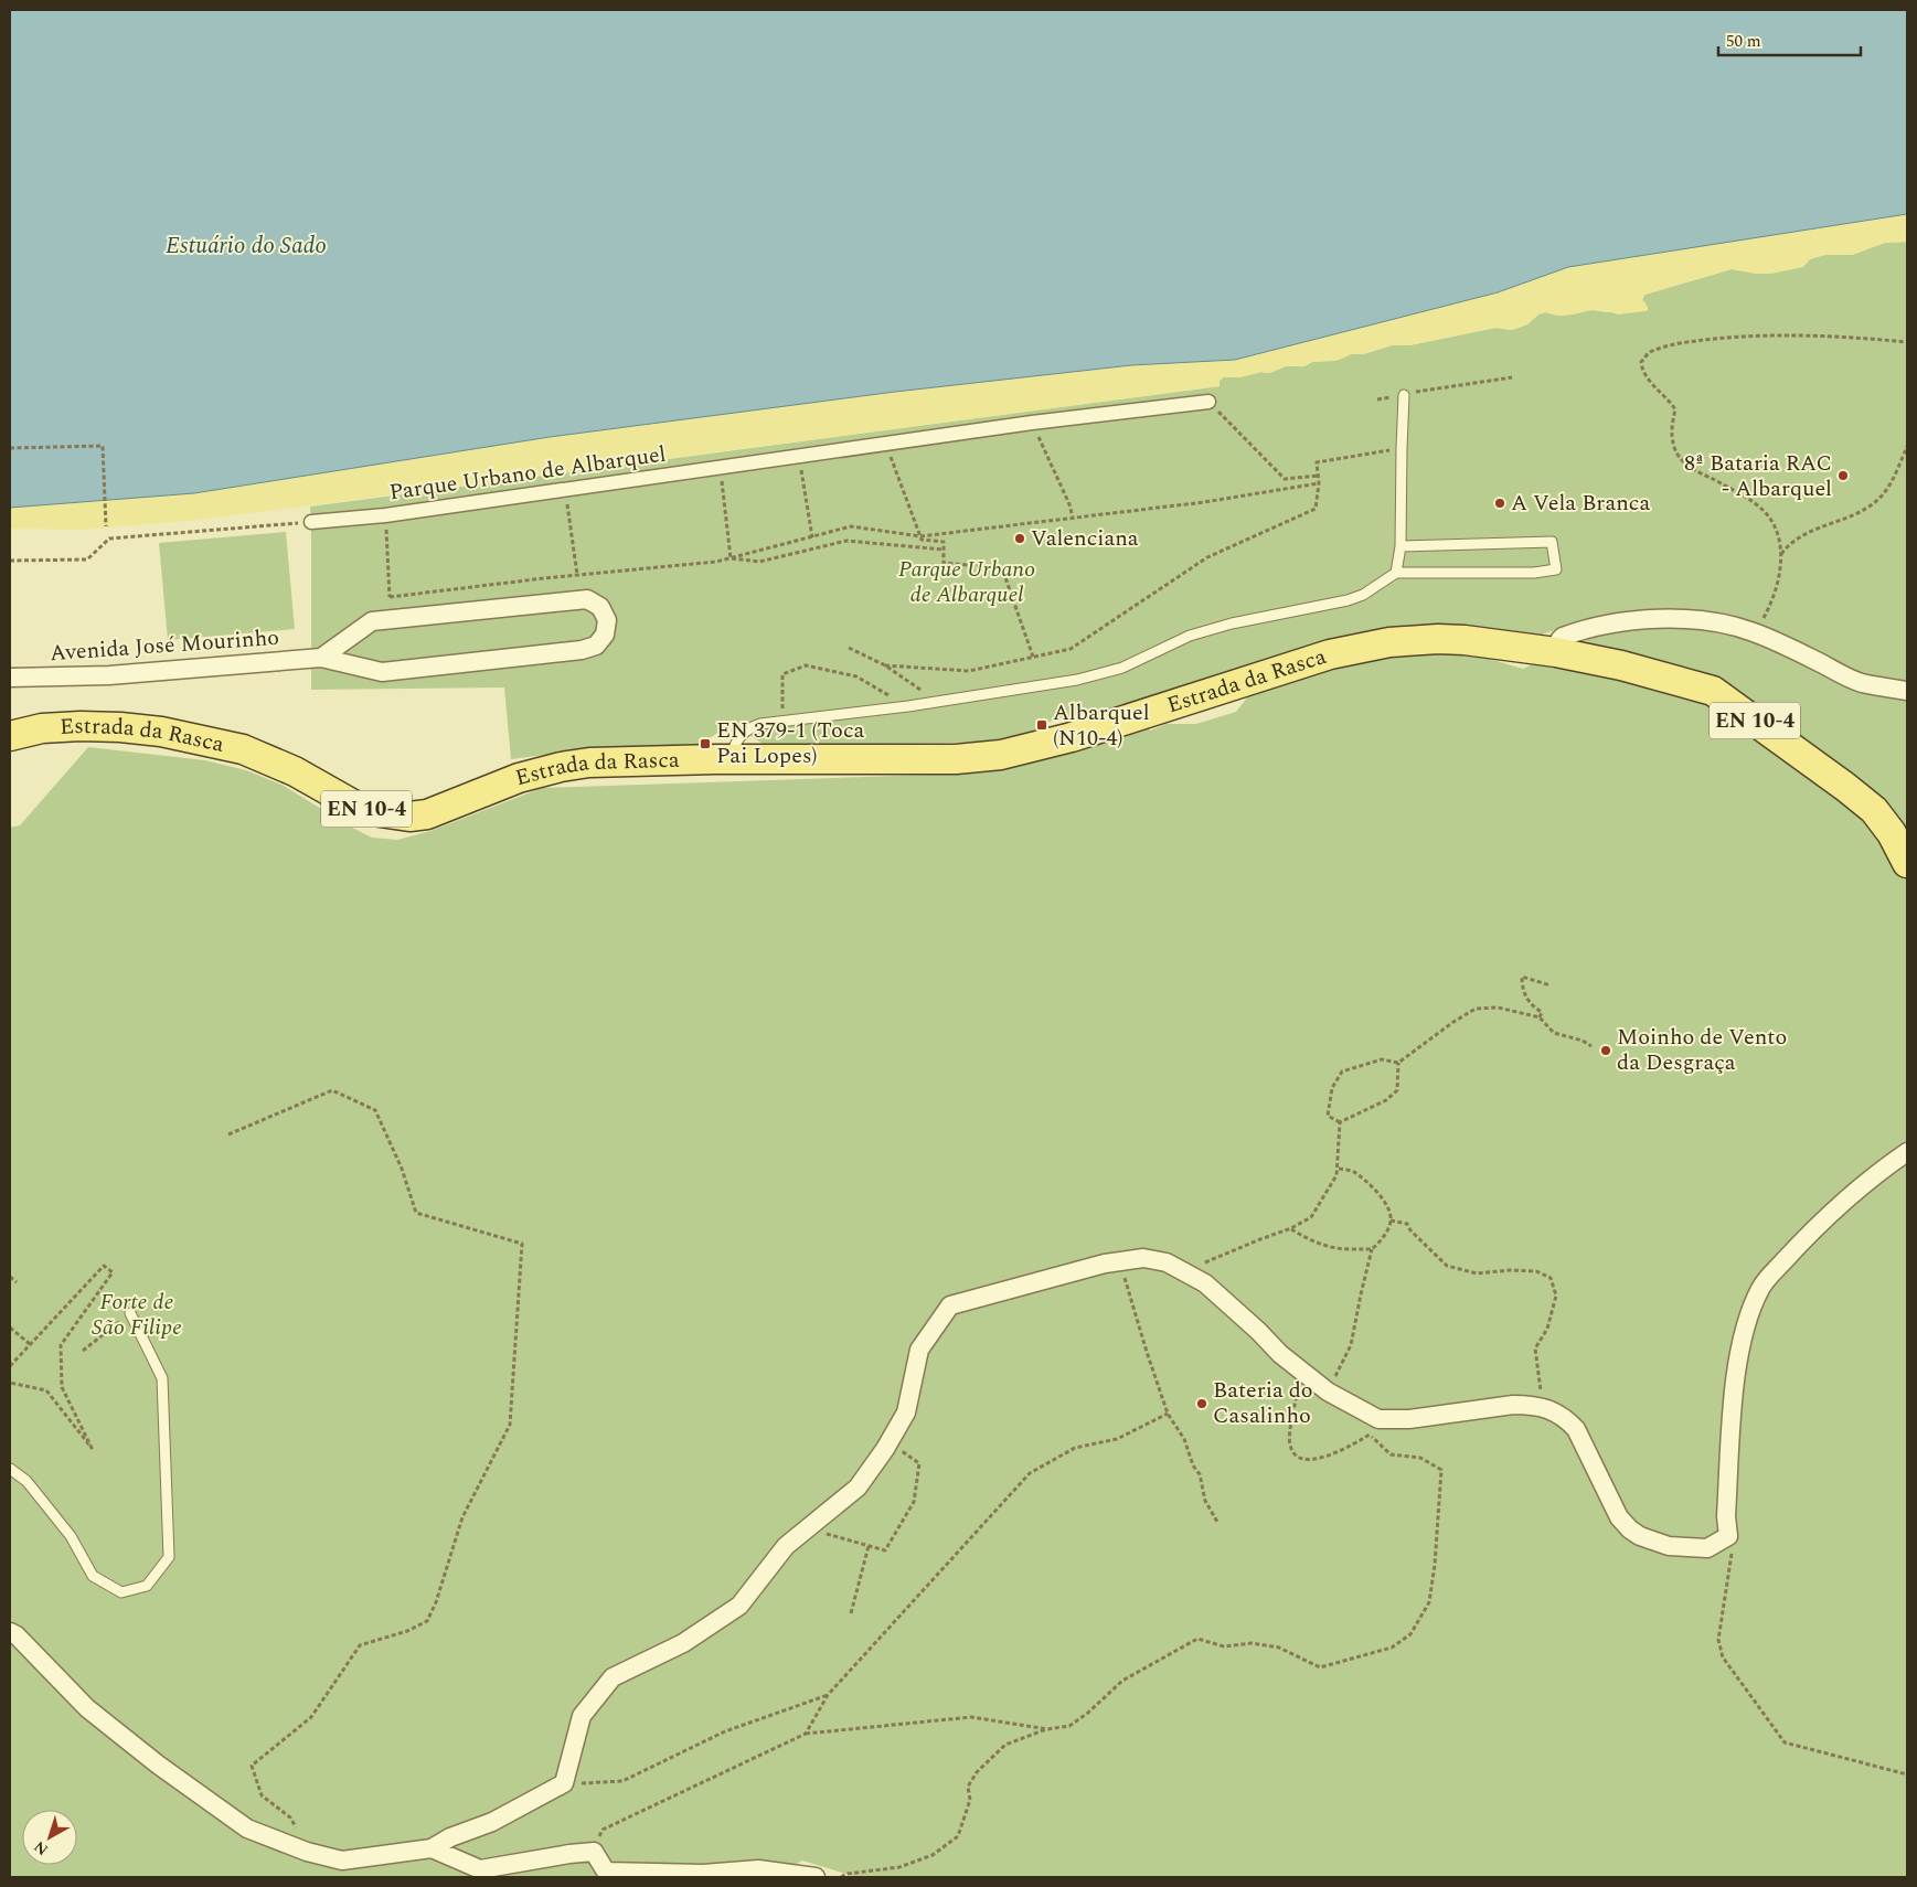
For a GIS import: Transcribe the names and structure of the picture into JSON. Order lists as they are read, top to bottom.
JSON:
{
  "streets": {
    "main road": ["Estrada da Rasca", "EN 10-4"],
    "street": ["Parque Urbano de Albarquel", "Avenida José Mourinho"]
  },
  "crossings": [
    ["Estrada da Rasca", "EN 10-4"]
  ],
  "water": ["Estuário do Sado"],
  "parks": ["Parque Urbano de Albarquel", "Forte de São Filipe"],
  "places": {
    "other": [
      "8ª Bataria RAC - Albarquel",
      "A Vela Branca",
      "Valenciana",
      "Moinho de Vento da Desgraça",
      "Bateria do Casalinho"
    ],
    "transit": ["Albarquel (N10-4)", "EN 379-1 (Toca Pai Lopes)"]
  },
  "scale_bar": "50 m",
  "north": "bottom left"
}
